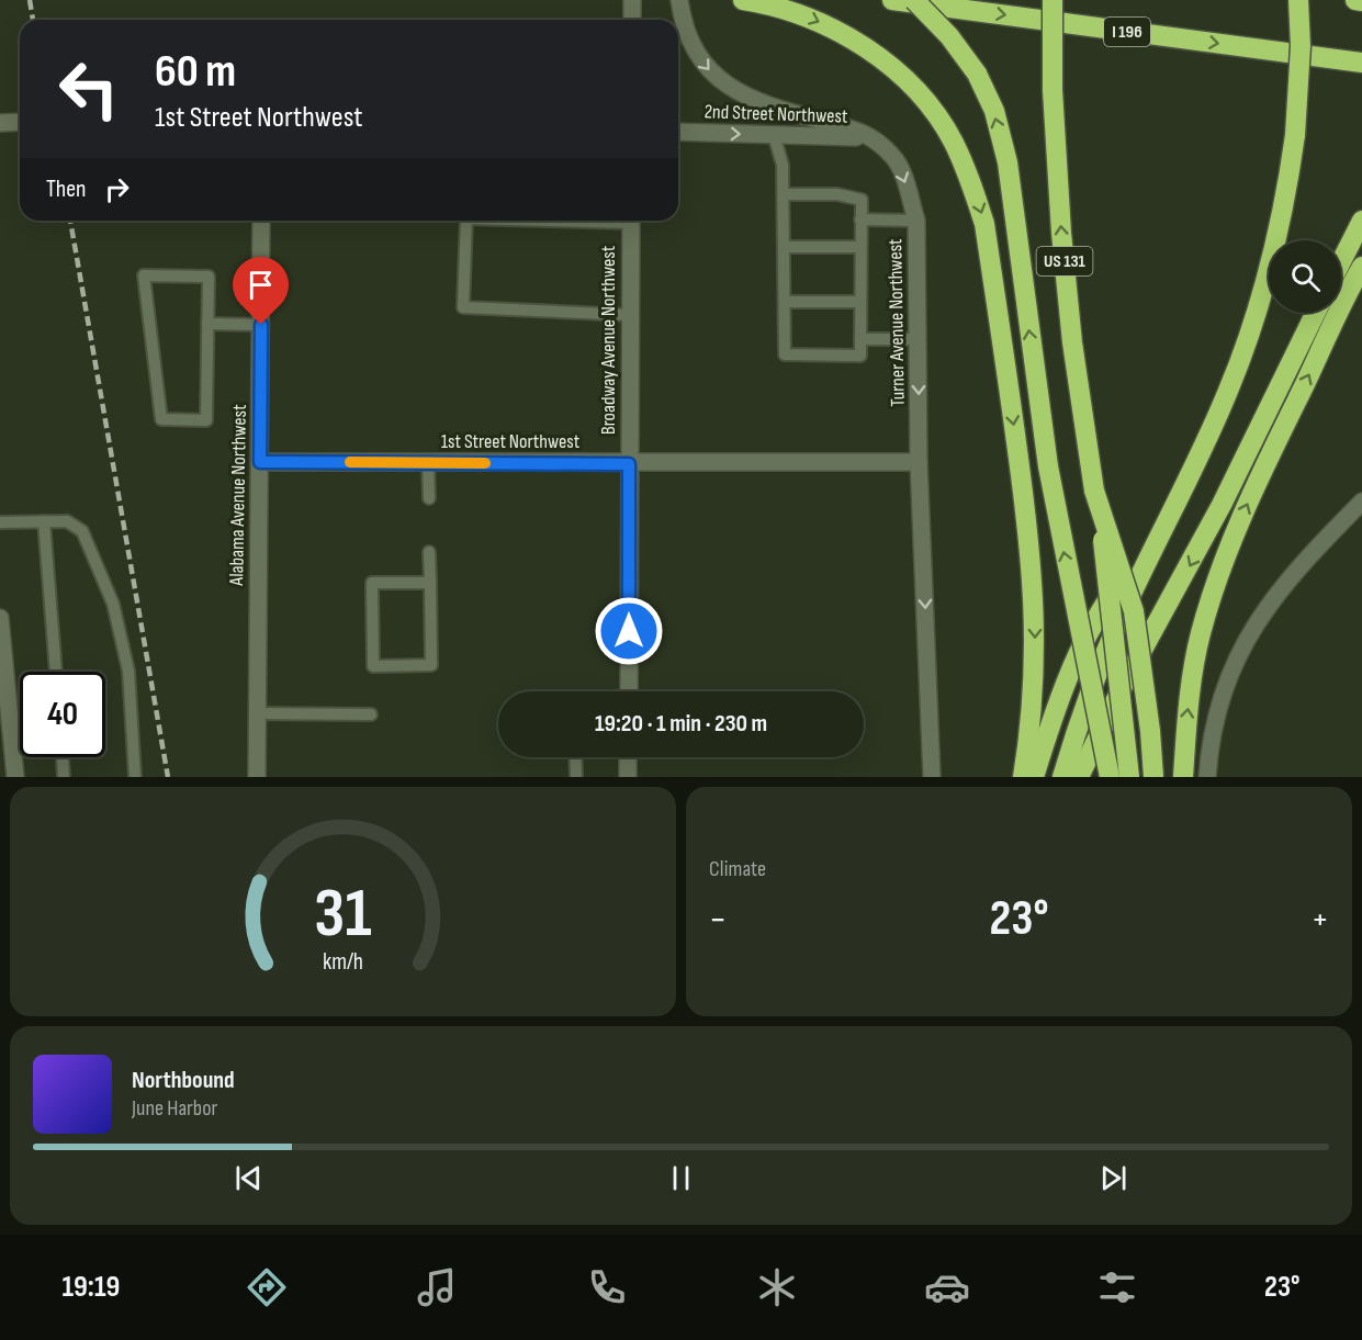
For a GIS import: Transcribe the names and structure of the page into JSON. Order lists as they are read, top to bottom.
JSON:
{
  "streets": {
    "highway": ["I 196", "US 131"],
    "street": [
      "2nd Street Northwest",
      "Turner Avenue Northwest",
      "Broadway Avenue Northwest",
      "1st Street Northwest",
      "Alabama Avenue Northwest"
    ]
  },
  "crossings": [
    ["2nd Street Northwest", "Turner Avenue Northwest"],
    ["Turner Avenue Northwest", "1st Street Northwest"],
    ["Broadway Avenue Northwest", "1st Street Northwest"],
    ["1st Street Northwest", "Alabama Avenue Northwest"]
  ],
  "one_way": ["2nd Street Northwest", "Turner Avenue Northwest"],
  "page": {
    "turn": ["60 m", "1st Street Northwest"],
    "then": "Then",
    "limit": "40",
    "trip": "19:20 · 1 min · 230 m",
    "tile": "Climate",
    "heat": ["−", "23°", "+"],
    "song": ["Northbound", "June Harbor"],
    "tabs": ["19:19", "23°"],
    "gauge": ["31", "km/h"]
  }
}
